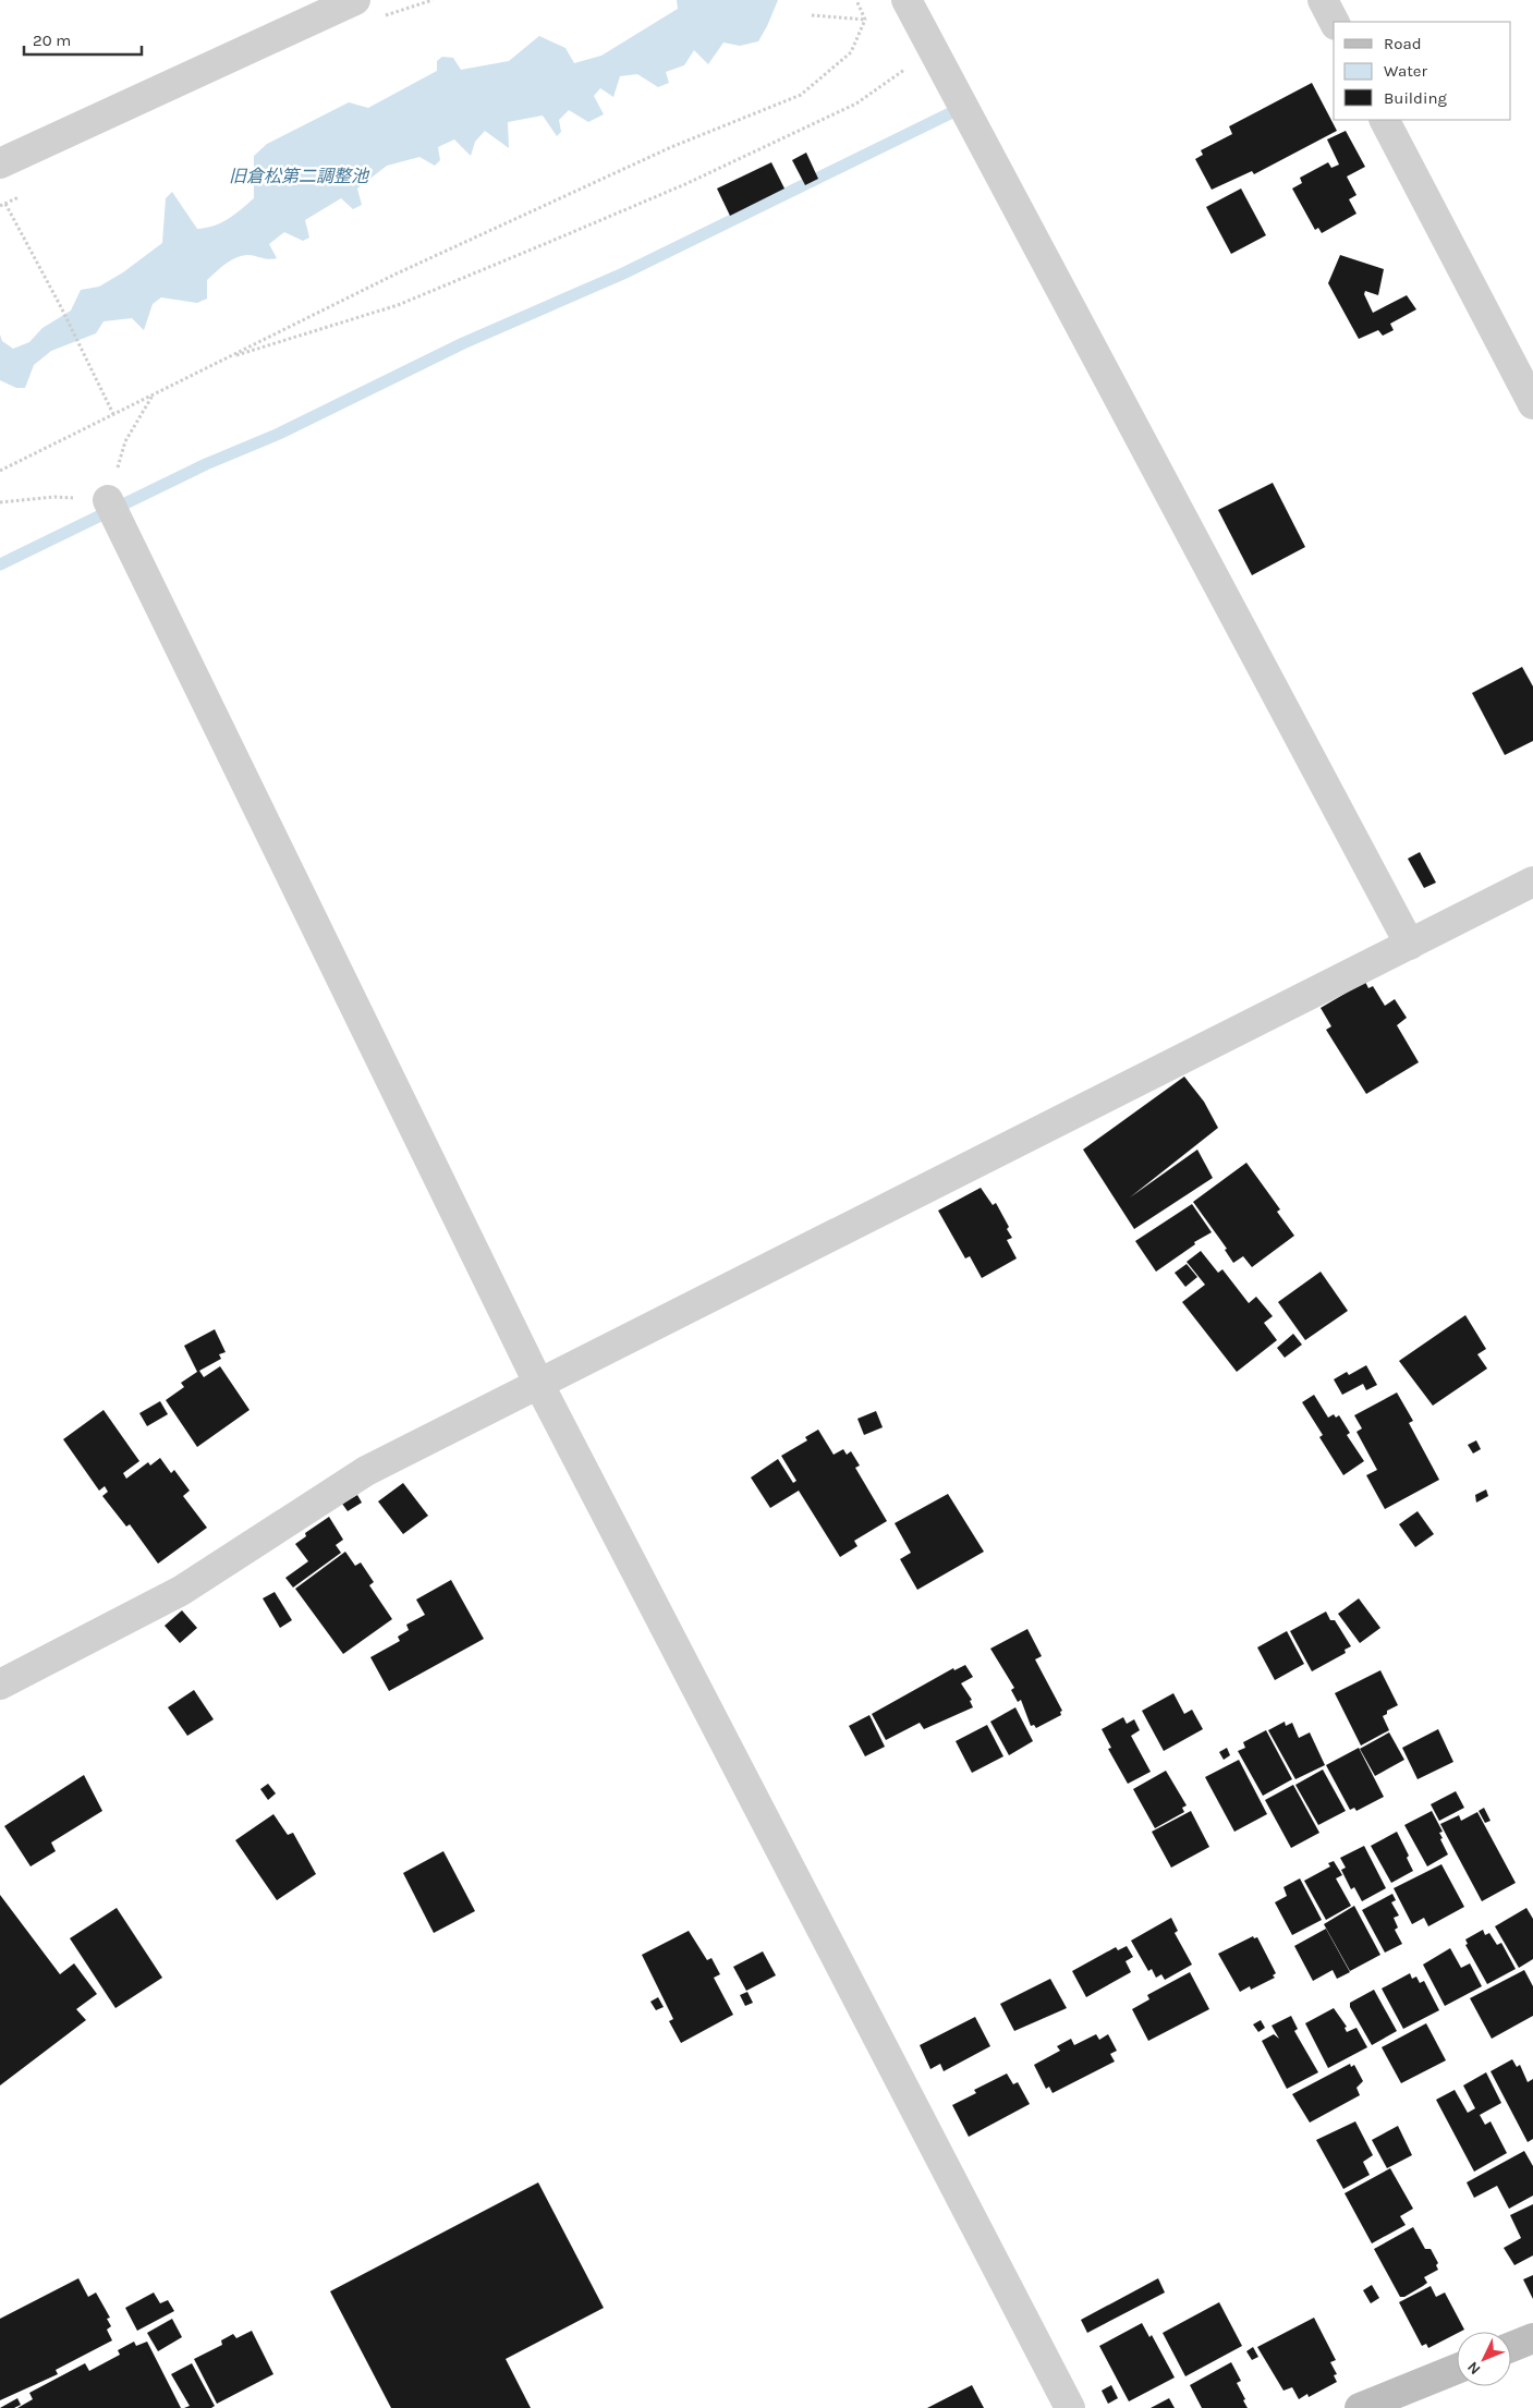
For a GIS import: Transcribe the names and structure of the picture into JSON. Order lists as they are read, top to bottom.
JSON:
{
  "water": ["旧倉松第二調整池"],
  "legend": ["Road", "Water", "Building"],
  "scale_bar": "20 m",
  "north": "bottom left"
}
